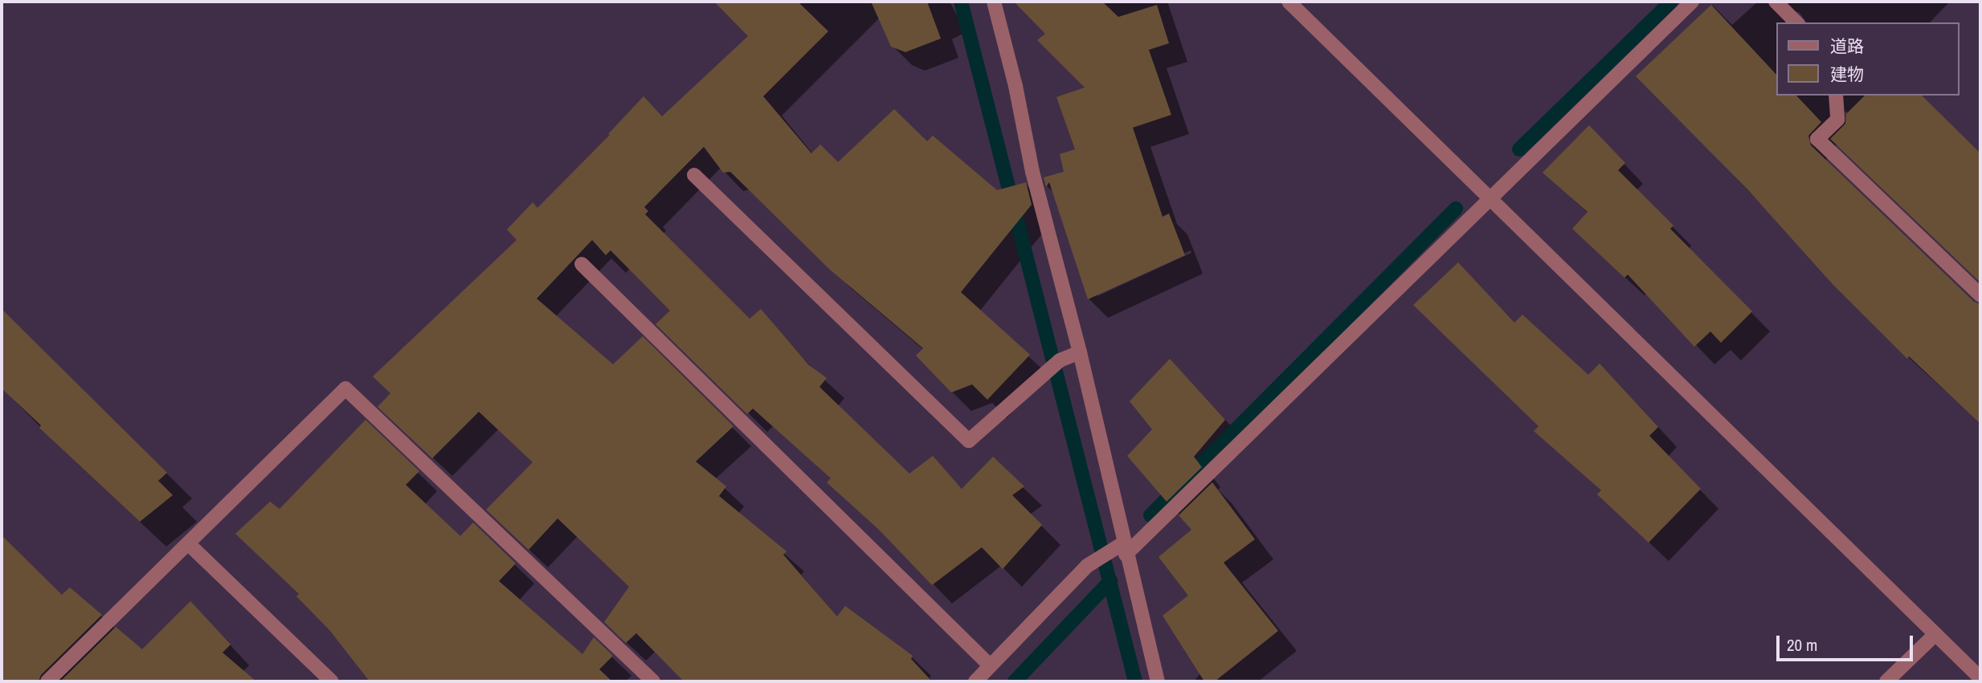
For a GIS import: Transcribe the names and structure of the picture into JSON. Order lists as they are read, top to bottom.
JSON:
{
  "legend": ["道路", "建物"],
  "scale_bar": "20 m"
}
